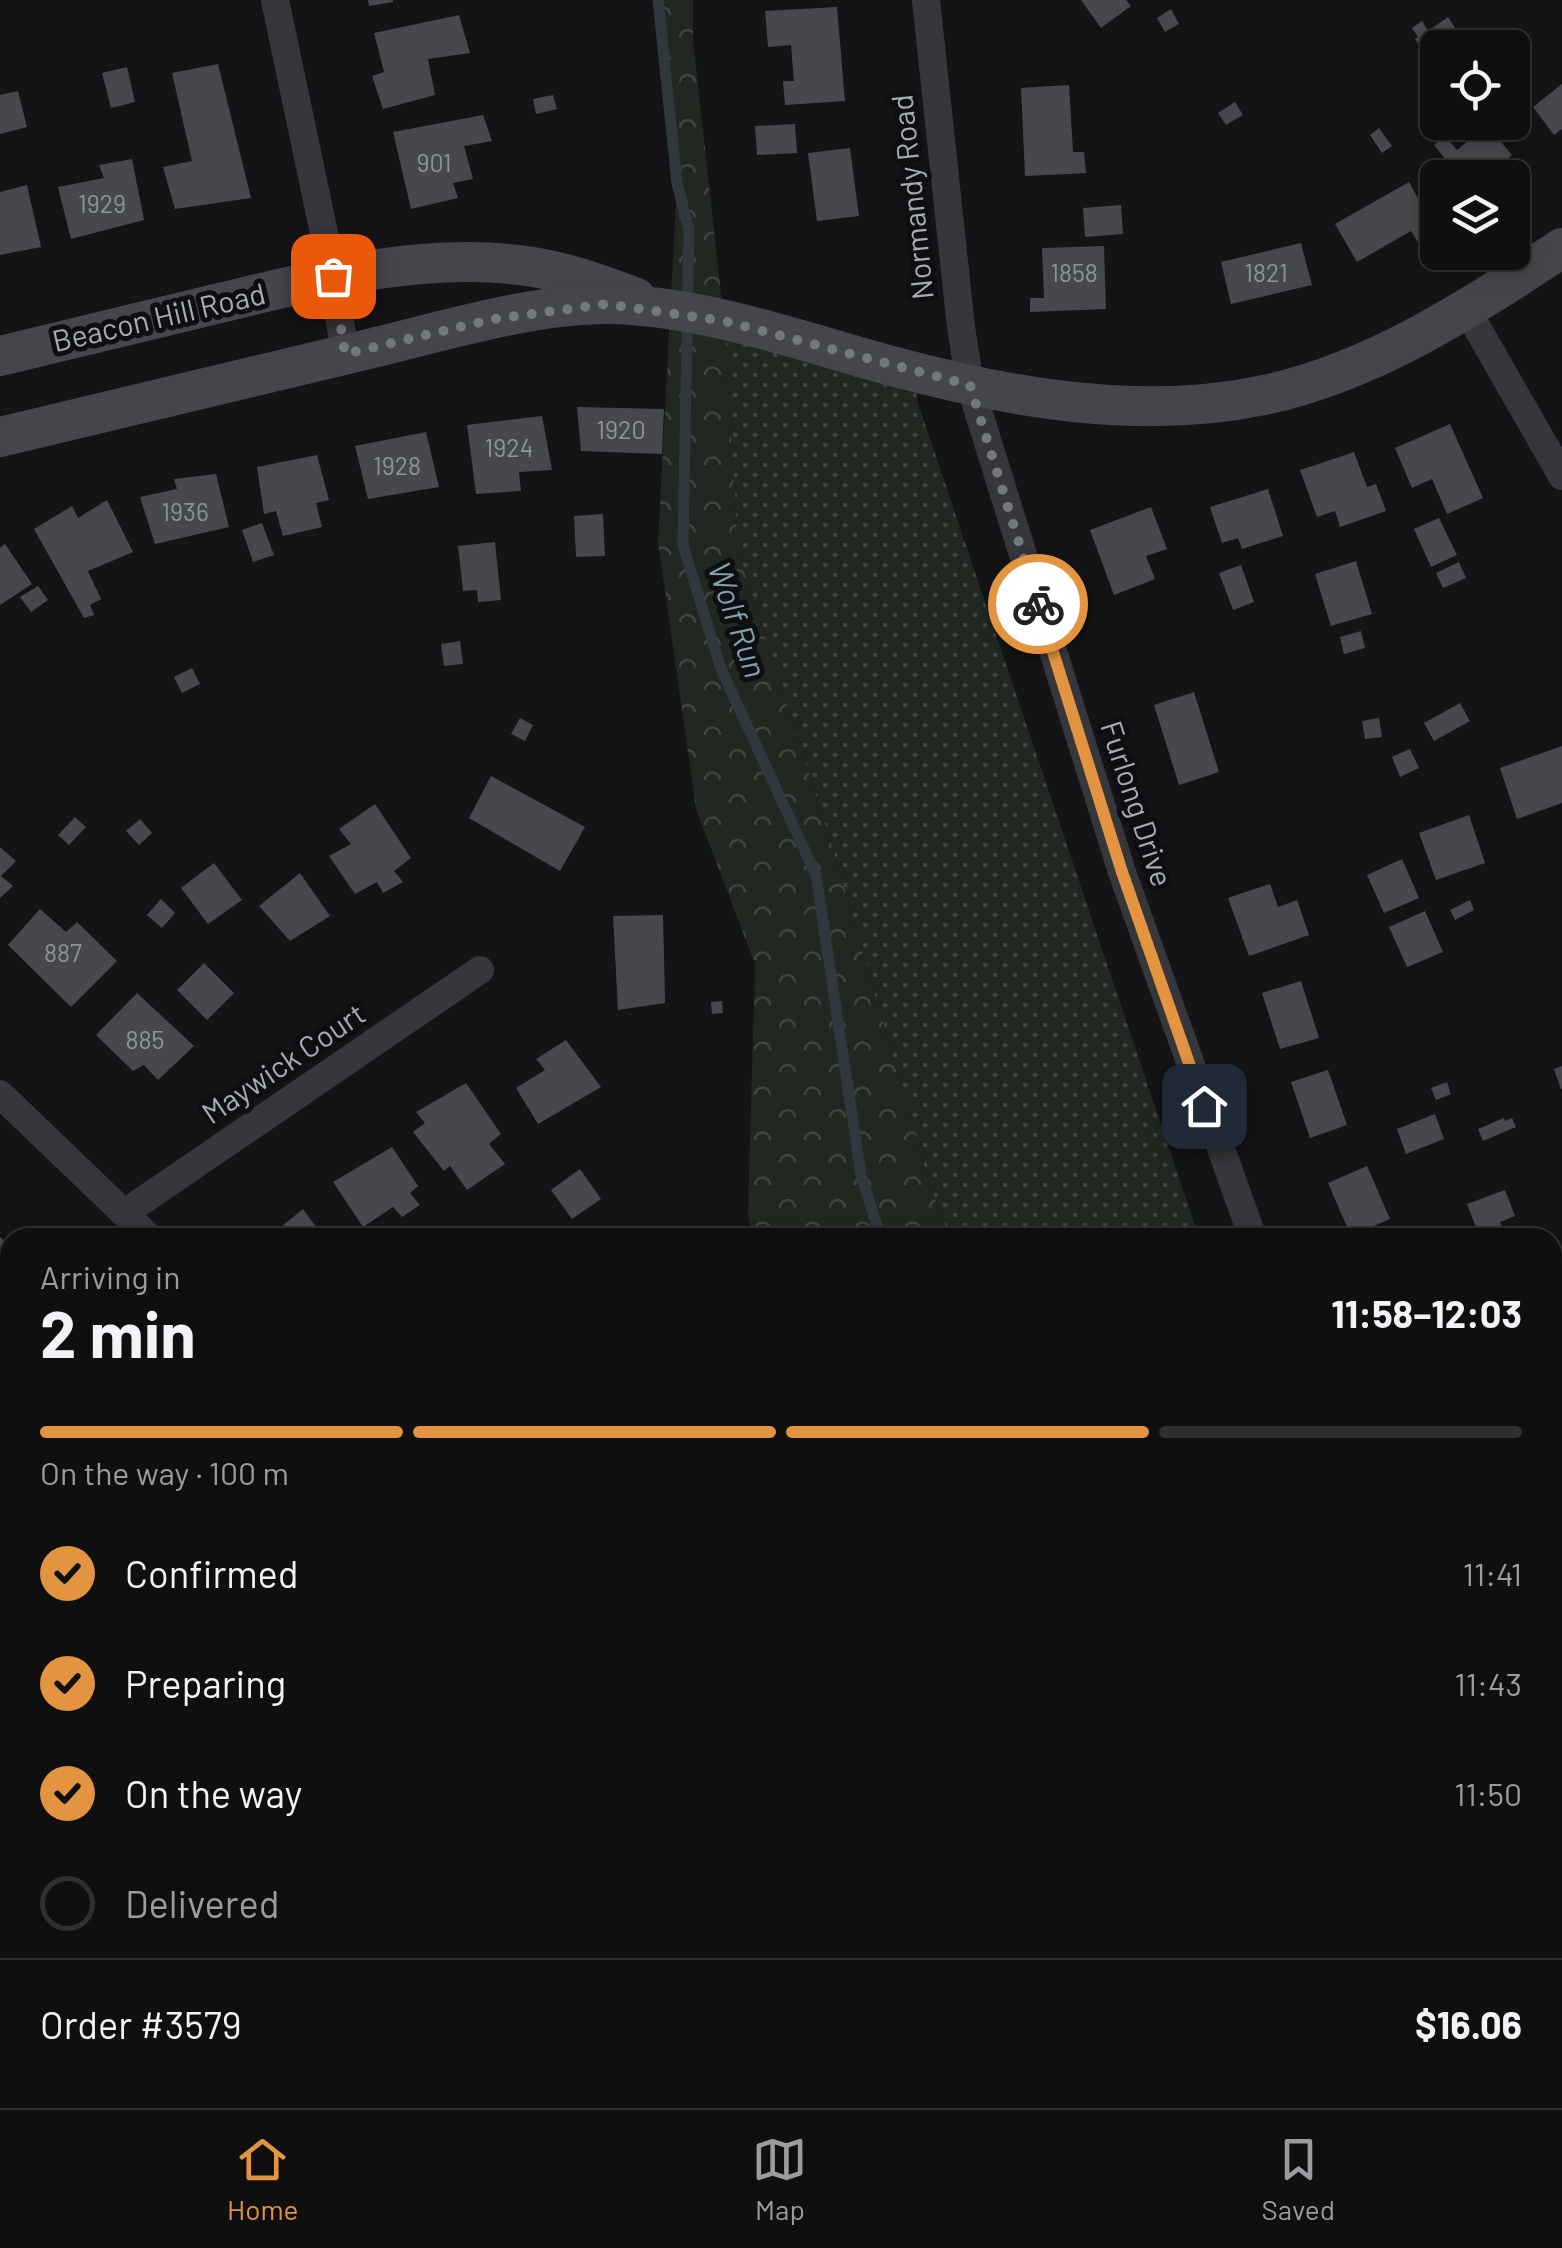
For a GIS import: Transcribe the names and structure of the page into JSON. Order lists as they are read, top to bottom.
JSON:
{
  "streets": {
    "street": [
      "Normandy Road",
      "Beacon Hill Road",
      "Furlong Drive",
      "Maywick Court"
    ]
  },
  "crossings": [
    ["Normandy Road", "Beacon Hill Road"],
    ["Normandy Road", "Furlong Drive"],
    ["Beacon Hill Road", "Furlong Drive"]
  ],
  "water": ["Wolf Run"],
  "house_numbers": [
    "901",
    "1929",
    "1858",
    "1821",
    "1920",
    "1924",
    "1928",
    "1936",
    "887",
    "885"
  ],
  "page": {
    "heading": ["2 min", "Arriving in", "11:58–12:03"],
    "panel": ["Order #3579", "$16.06"],
    "bar": "On the way · 100 m",
    "list": [
      ["Confirmed", "11:41"],
      ["Preparing", "11:43"],
      ["On the way", "11:50"],
      "Delivered"
    ],
    "tabs": ["Home", "Map", "Saved"]
  }
}
